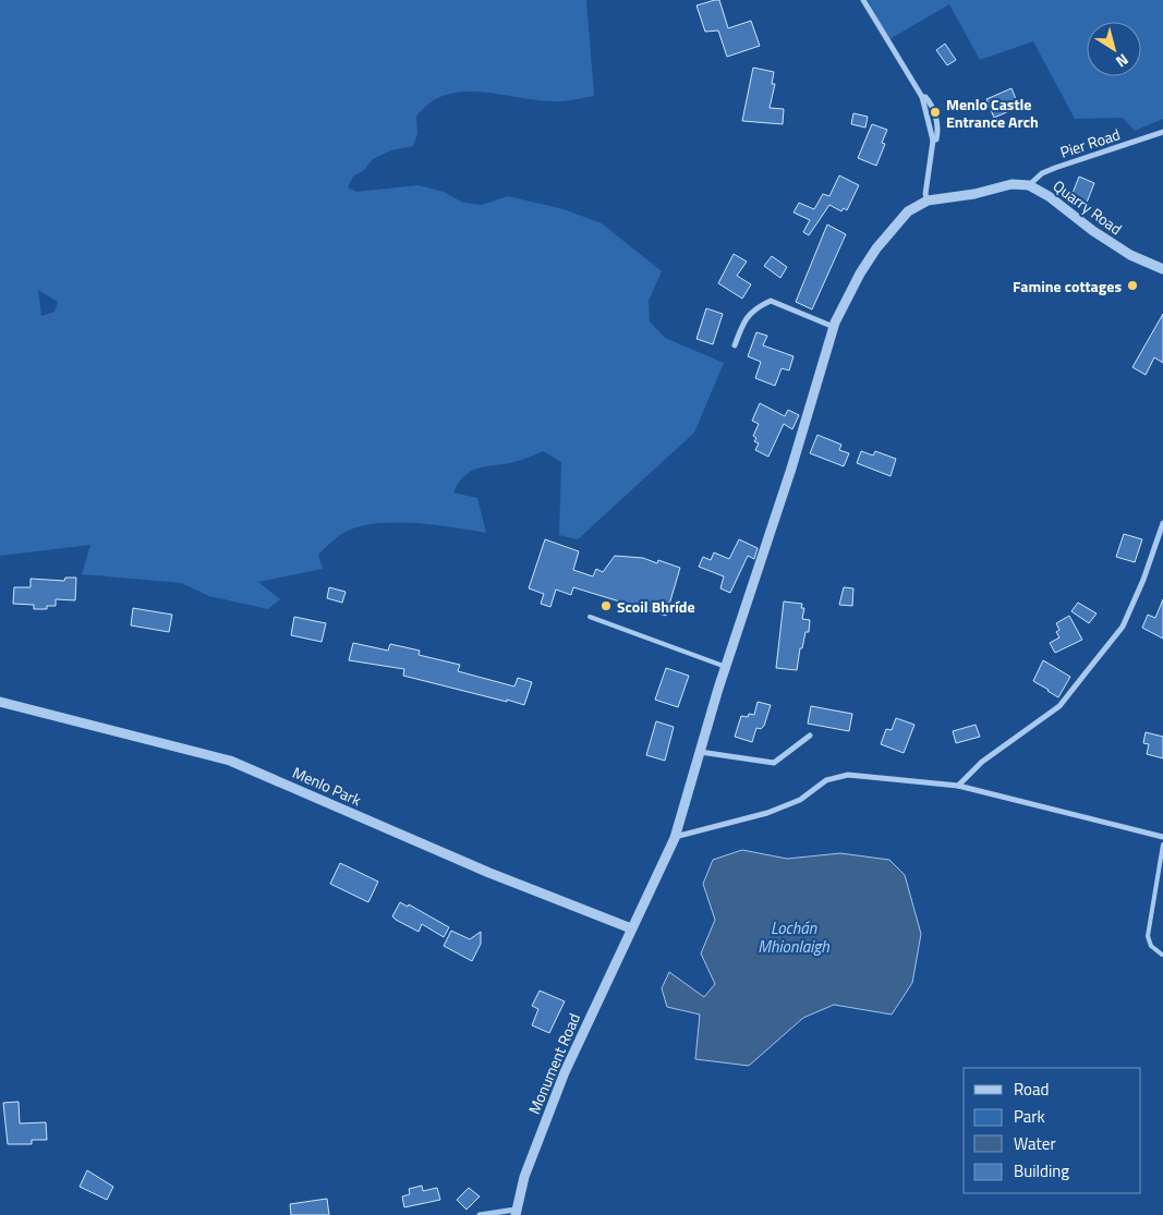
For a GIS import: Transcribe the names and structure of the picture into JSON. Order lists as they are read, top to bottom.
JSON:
{
  "streets": {
    "street": [
      "Pier Road",
      "Quarry Road",
      "Menlo Park",
      "Monument Road"
    ]
  },
  "crossings": [
    ["Pier Road", "Quarry Road"],
    ["Quarry Road", "Monument Road"],
    ["Menlo Park", "Monument Road"]
  ],
  "water": ["Lochán Mhionlaigh"],
  "places": ["Menlo Castle Entrance Arch", "Famine cottages", "Scoil Bhríde"],
  "legend": [
    "Road",
    "Park",
    "Water",
    "Building"
  ],
  "north": "bottom right"
}
